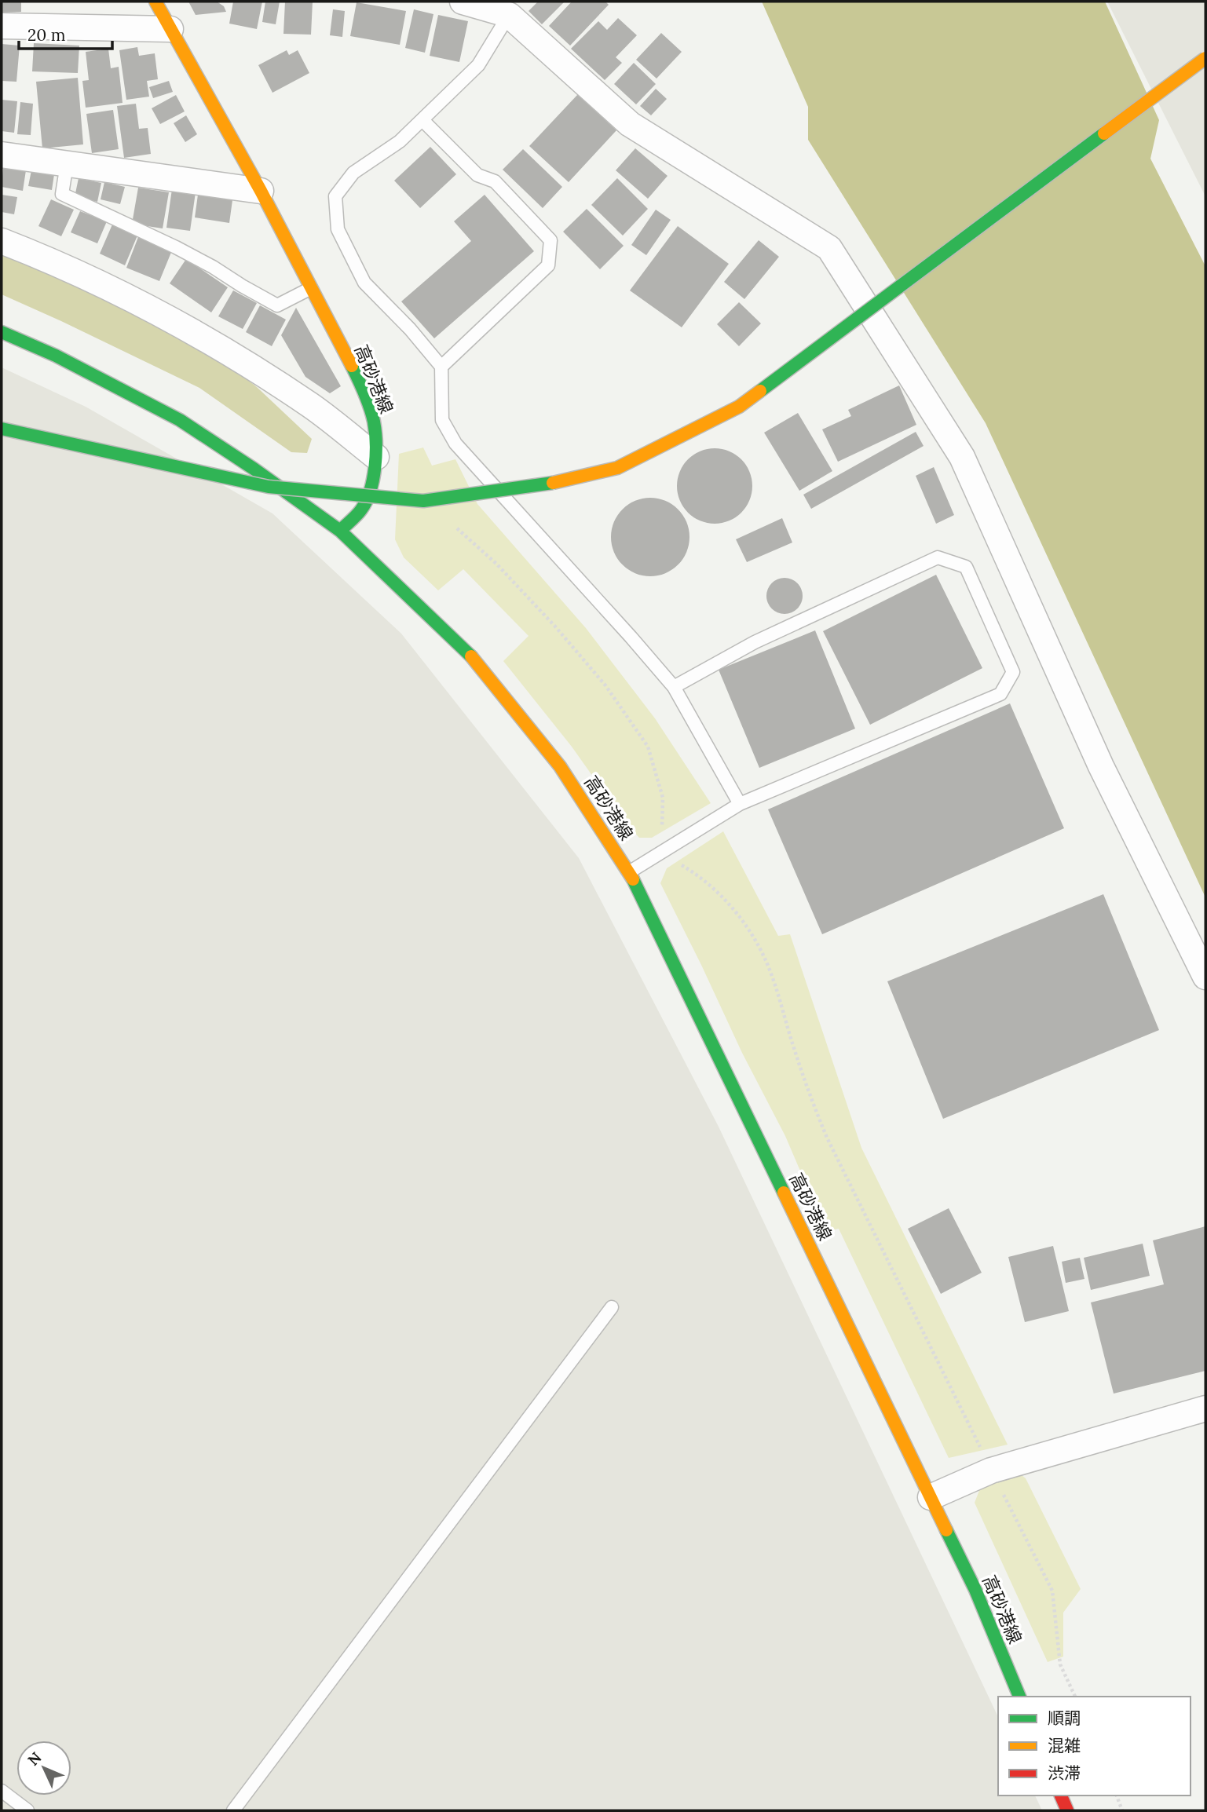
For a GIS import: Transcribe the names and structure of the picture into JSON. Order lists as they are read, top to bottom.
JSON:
{
  "streets": {
    "main road": ["高砂港線"]
  },
  "legend": ["順調", "混雑", "渋滞"],
  "scale_bar": "20 m",
  "north": "top left"
}
